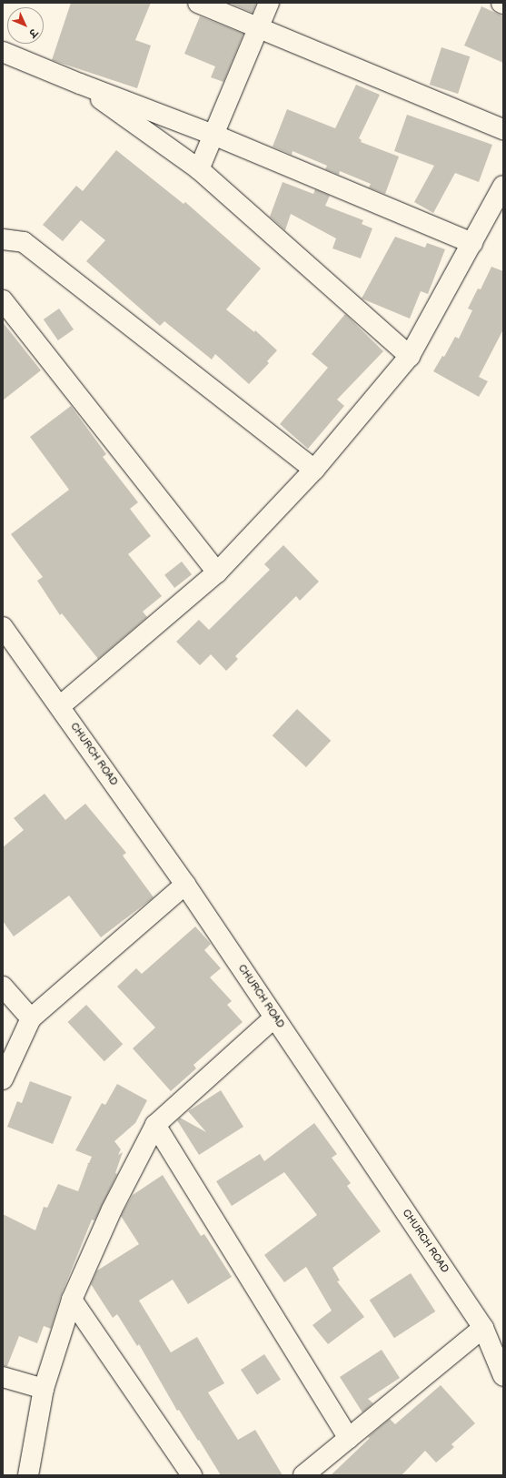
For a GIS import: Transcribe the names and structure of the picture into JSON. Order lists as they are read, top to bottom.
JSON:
{
  "streets": {
    "street": ["CHURCH ROAD"]
  },
  "north": "bottom right"
}
